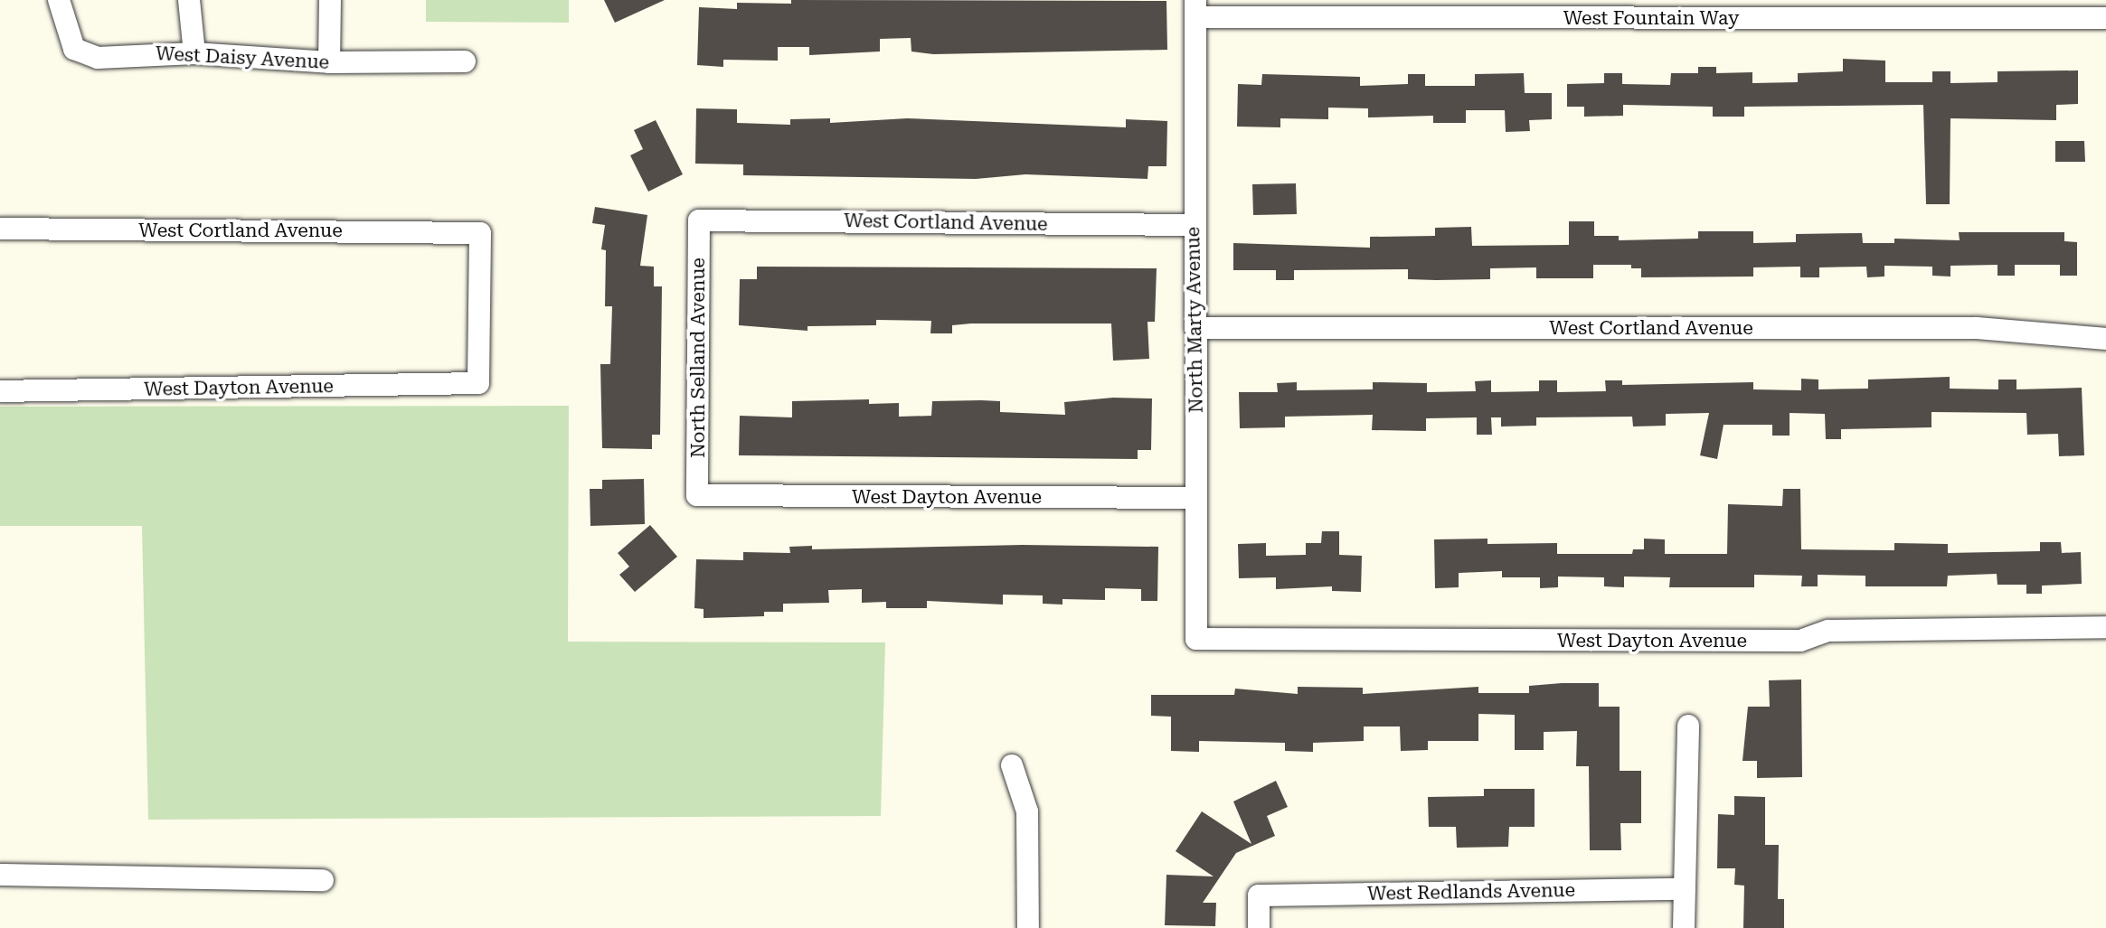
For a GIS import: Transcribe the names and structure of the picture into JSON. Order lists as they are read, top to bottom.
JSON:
{
  "streets": {
    "street": [
      "West Fountain Way",
      "West Daisy Avenue",
      "West Cortland Avenue",
      "North Marty Avenue",
      "North Selland Avenue",
      "West Dayton Avenue",
      "West Redlands Avenue"
    ]
  },
  "crossings": [
    ["West Fountain Way", "North Marty Avenue"],
    ["West Cortland Avenue", "North Marty Avenue"],
    ["West Cortland Avenue", "North Selland Avenue"],
    ["West Cortland Avenue", "West Dayton Avenue"],
    ["North Marty Avenue", "West Dayton Avenue"],
    ["North Selland Avenue", "West Dayton Avenue"]
  ]
}
